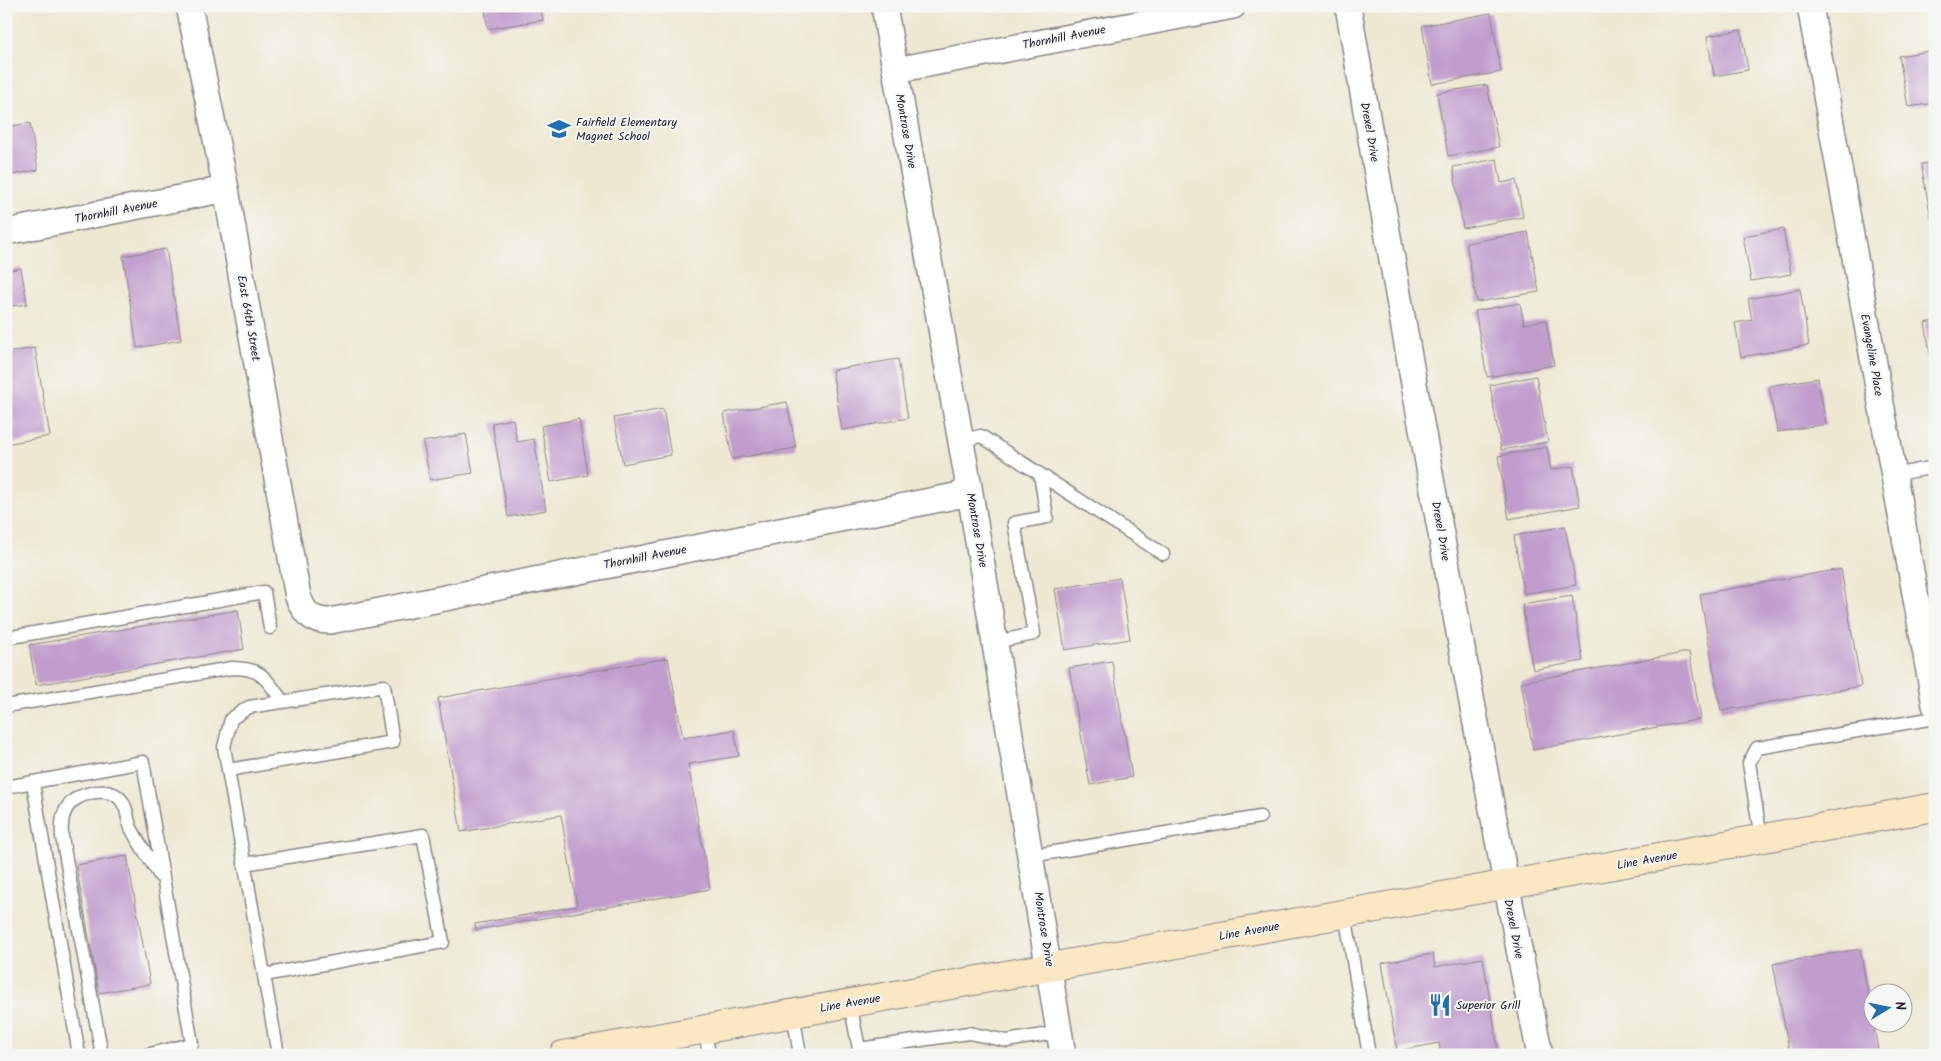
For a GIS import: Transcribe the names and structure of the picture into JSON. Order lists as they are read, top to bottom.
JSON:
{
  "streets": {
    "main road": ["Line Avenue"],
    "street": [
      "Thornhill Avenue",
      "Montrose Drive",
      "Drexel Drive",
      "East 64th Street",
      "Evangeline Place"
    ]
  },
  "crossings": [
    ["Thornhill Avenue", "Montrose Drive"],
    ["Thornhill Avenue", "East 64th Street"],
    ["Montrose Drive", "Line Avenue"],
    ["Drexel Drive", "Line Avenue"]
  ],
  "places": {
    "school or university": ["Fairfield Elementary Magnet School"],
    "restaurant": ["Superior Grill"]
  },
  "north": "right"
}
